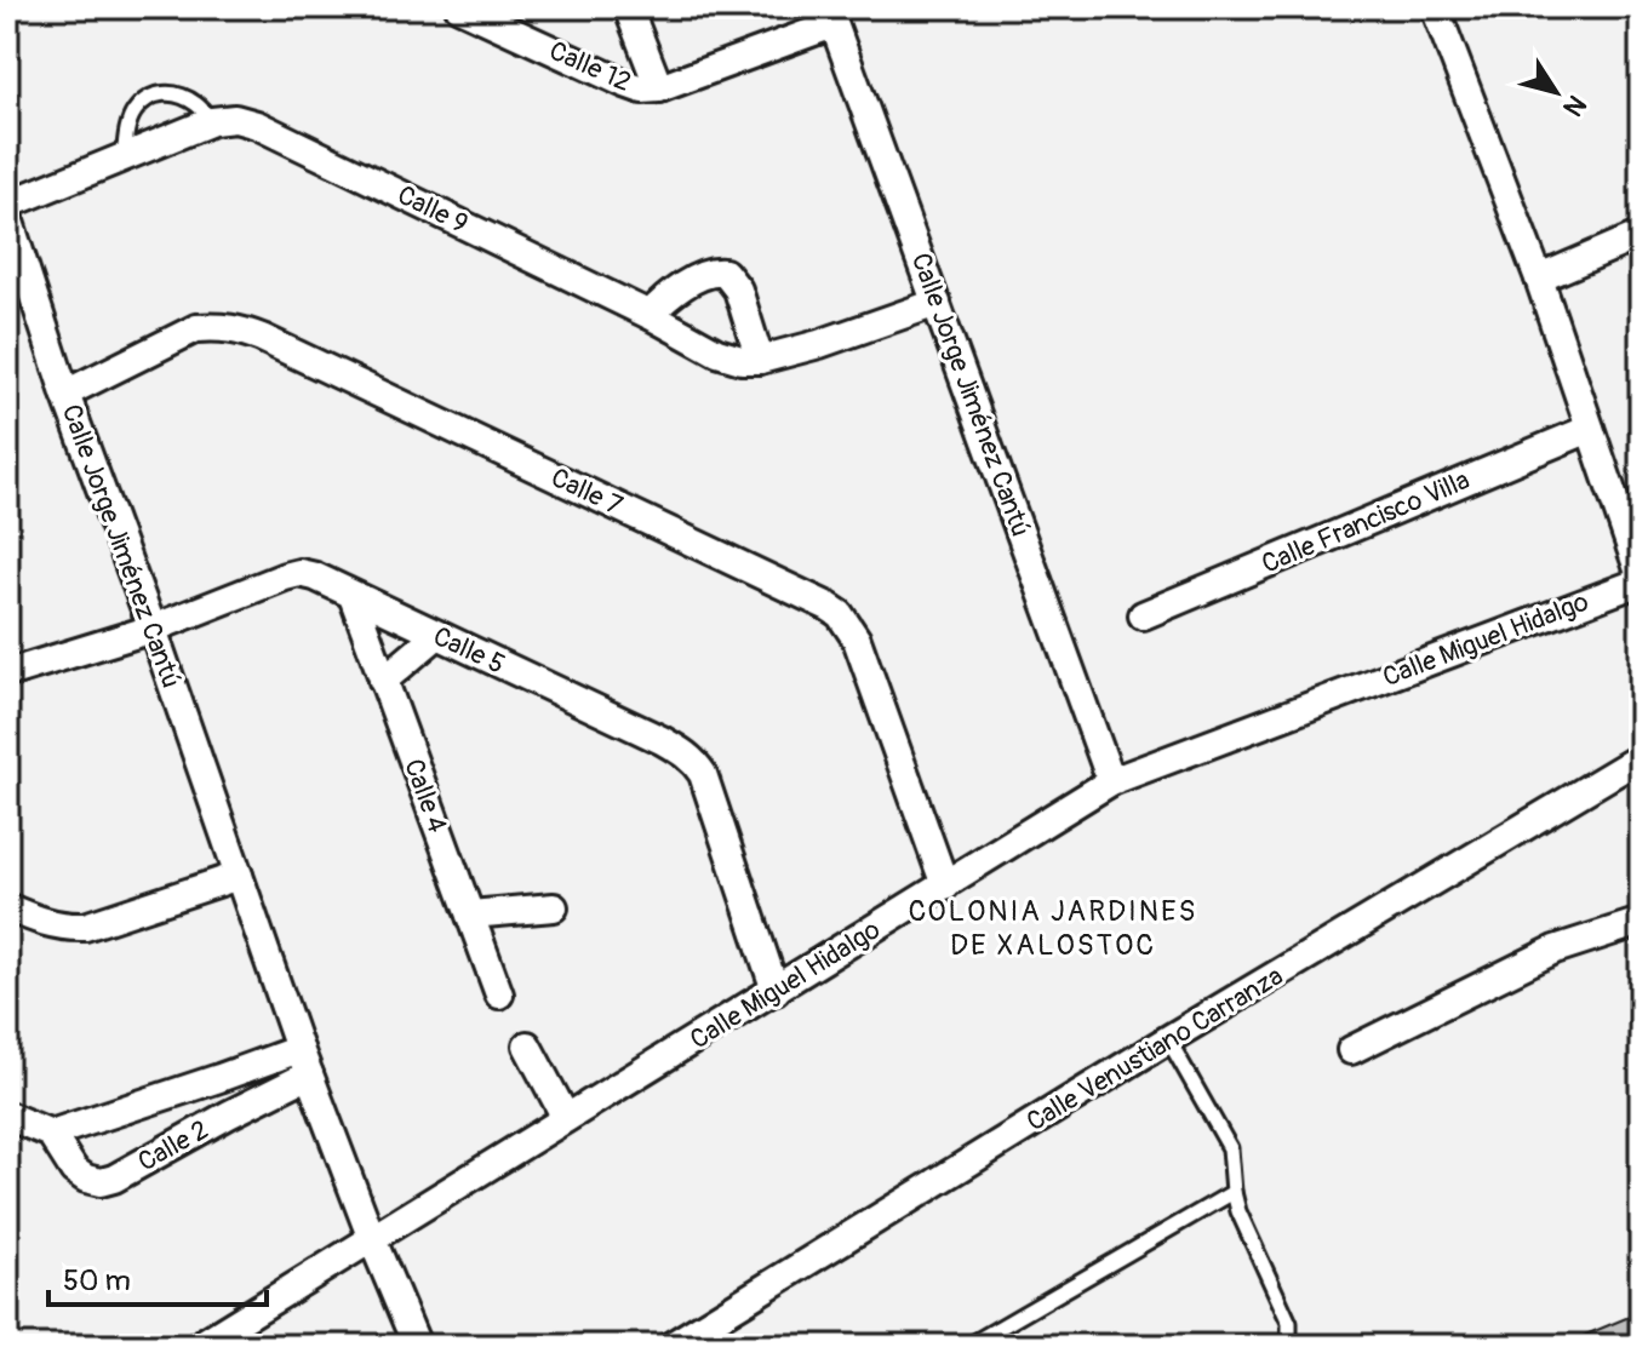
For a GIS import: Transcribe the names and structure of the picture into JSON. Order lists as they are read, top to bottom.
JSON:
{
  "streets": {
    "street": [
      "Calle 12",
      "Calle 9",
      "Calle Jorge Jiménez Cantú",
      "Calle 7",
      "Calle Francisco Villa",
      "Calle Miguel Hidalgo",
      "Calle 5",
      "Calle 4",
      "Calle Venustiano Carranza",
      "Calle 2"
    ]
  },
  "crossings": [
    ["Calle 12", "Calle Jorge Jiménez Cantú"],
    ["Calle 9", "Calle Jorge Jiménez Cantú"],
    ["Calle Jorge Jiménez Cantú", "Calle 7"],
    ["Calle Jorge Jiménez Cantú", "Calle Miguel Hidalgo"],
    ["Calle Jorge Jiménez Cantú", "Calle 5"],
    ["Calle Jorge Jiménez Cantú", "Calle 2"],
    ["Calle 7", "Calle Miguel Hidalgo"],
    ["Calle Miguel Hidalgo", "Calle 5"],
    ["Calle 5", "Calle 4"]
  ],
  "districts": ["COLONIA JARDINES DE XALOSTOC"],
  "scale_bar": "50 m",
  "north": "bottom right"
}
